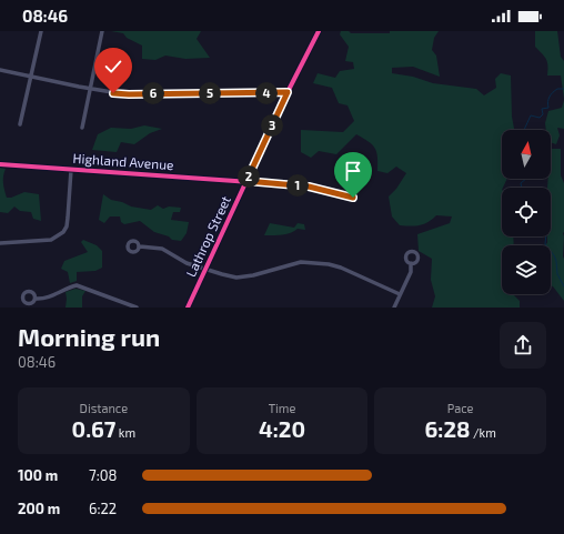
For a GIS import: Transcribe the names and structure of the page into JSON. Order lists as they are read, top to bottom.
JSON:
{
  "streets": {
    "street": ["Highland Avenue", "Lathrop Street"]
  },
  "crossings": [
    ["Highland Avenue", "Lathrop Street"]
  ],
  "north": "top",
  "page": {
    "status": "08:46",
    "pins": [
      "4",
      "5",
      "6",
      "3",
      "2",
      "1"
    ],
    "heading": ["Morning run", "08:46"],
    "stats": [
      ["Distance", "0.67 km"],
      ["Time", "4:20"],
      ["Pace", "6:28 /km"]
    ],
    "list": [
      {
        "name": "100 m",
        "note": "7:08"
      },
      {
        "name": "200 m",
        "note": "6:22"
      }
    ]
  }
}
